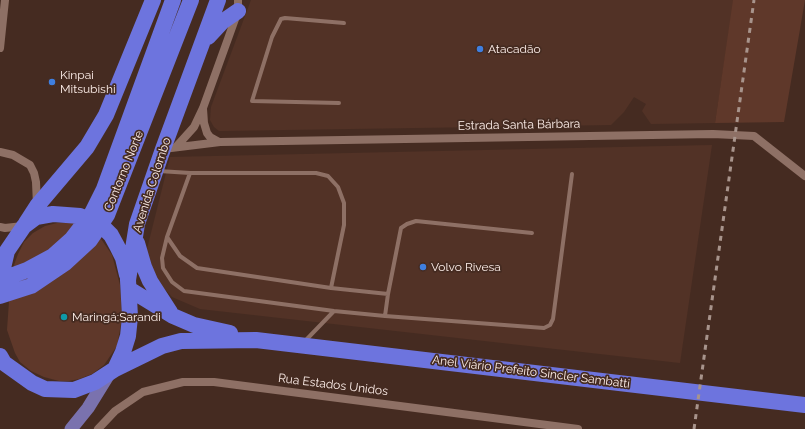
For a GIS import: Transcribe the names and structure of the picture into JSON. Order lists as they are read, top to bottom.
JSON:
{
  "streets": {
    "highway": ["Contorno Norte", "Avenida Colombo", "Anel Viário Prefeito Sincler Sambatti"],
    "street": ["Estrada Santa Bárbara", "Rua Estados Unidos"]
  },
  "crossings": [
    ["Estrada Santa Bárbara", "Avenida Colombo"],
    ["Avenida Colombo", "Anel Viário Prefeito Sincler Sambatti"]
  ],
  "places": [
    "Atacadão",
    "Kinpai Mitsubishi",
    "Volvo Rivesa",
    "Maringá;Sarandi"
  ]
}
